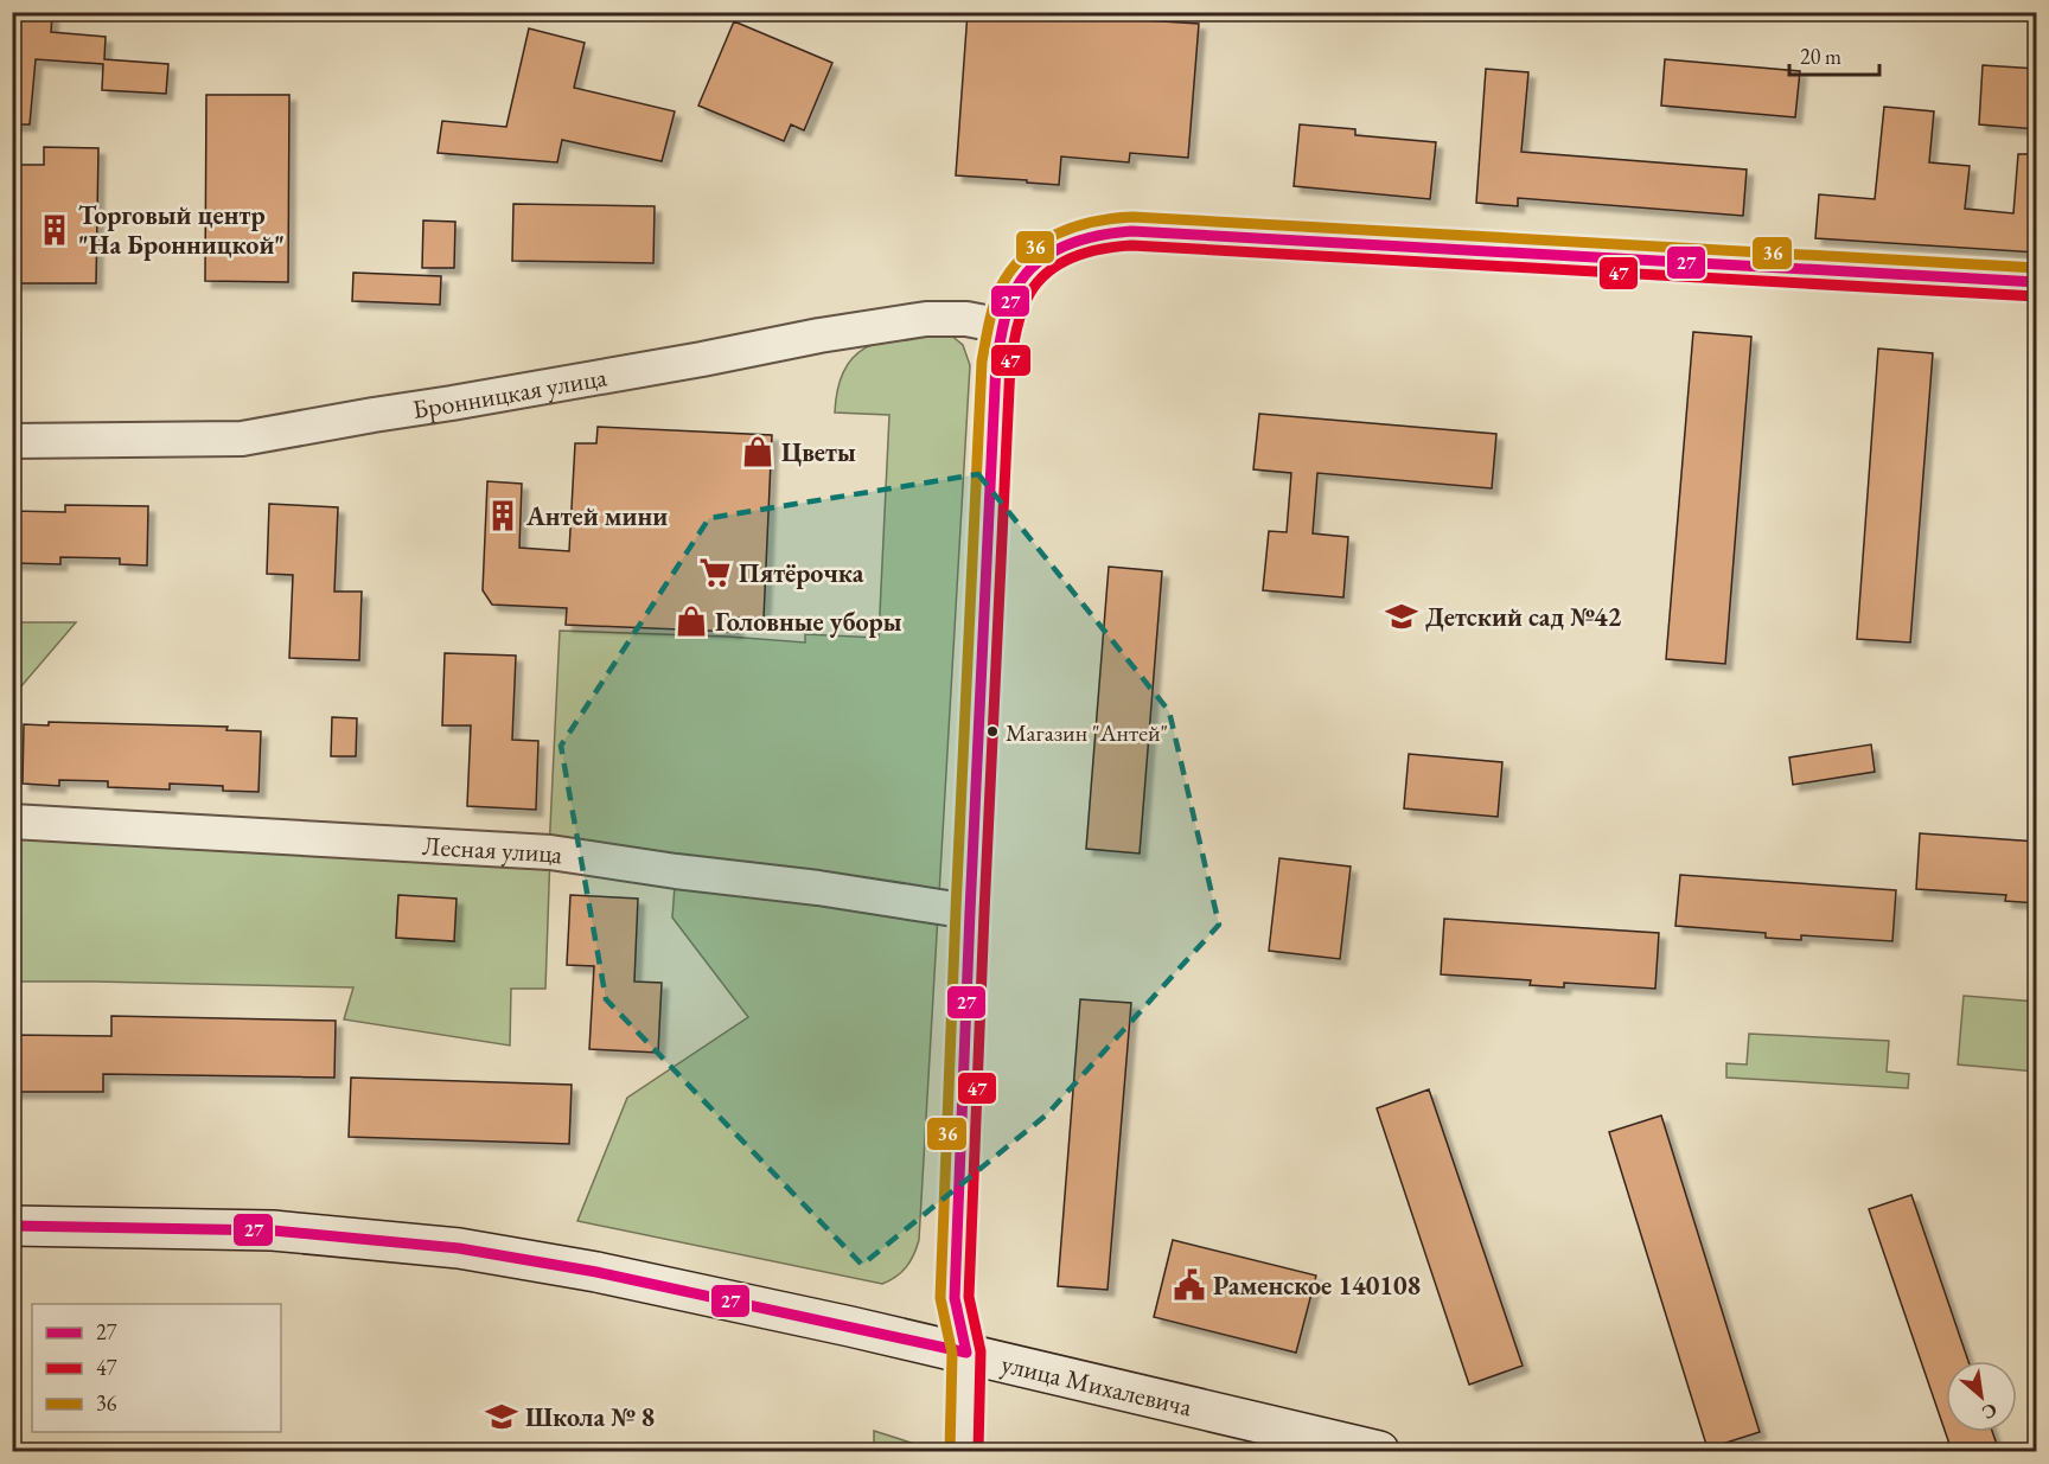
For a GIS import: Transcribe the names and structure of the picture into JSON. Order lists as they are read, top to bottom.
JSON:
{
  "streets": {
    "street": ["Бронницкая улица", "Лесная улица", "улица Михалевича"]
  },
  "places": {
    "building": ["Торговый центр \"На Бронницкой\"", "Антей мини"],
    "shop": ["Цветы", "Головные уборы"],
    "supermarket": ["Пятёрочка"],
    "school or university": ["Детский сад №42", "Школа № 8"],
    "other": ["Магазин \"Антей\""],
    "public building": ["Раменское 140108"]
  },
  "lines": ["transit line 36", "transit line 27", "transit line 47"],
  "legend": ["27", "47", "36"],
  "scale_bar": "20 m",
  "north": "bottom right"
}
